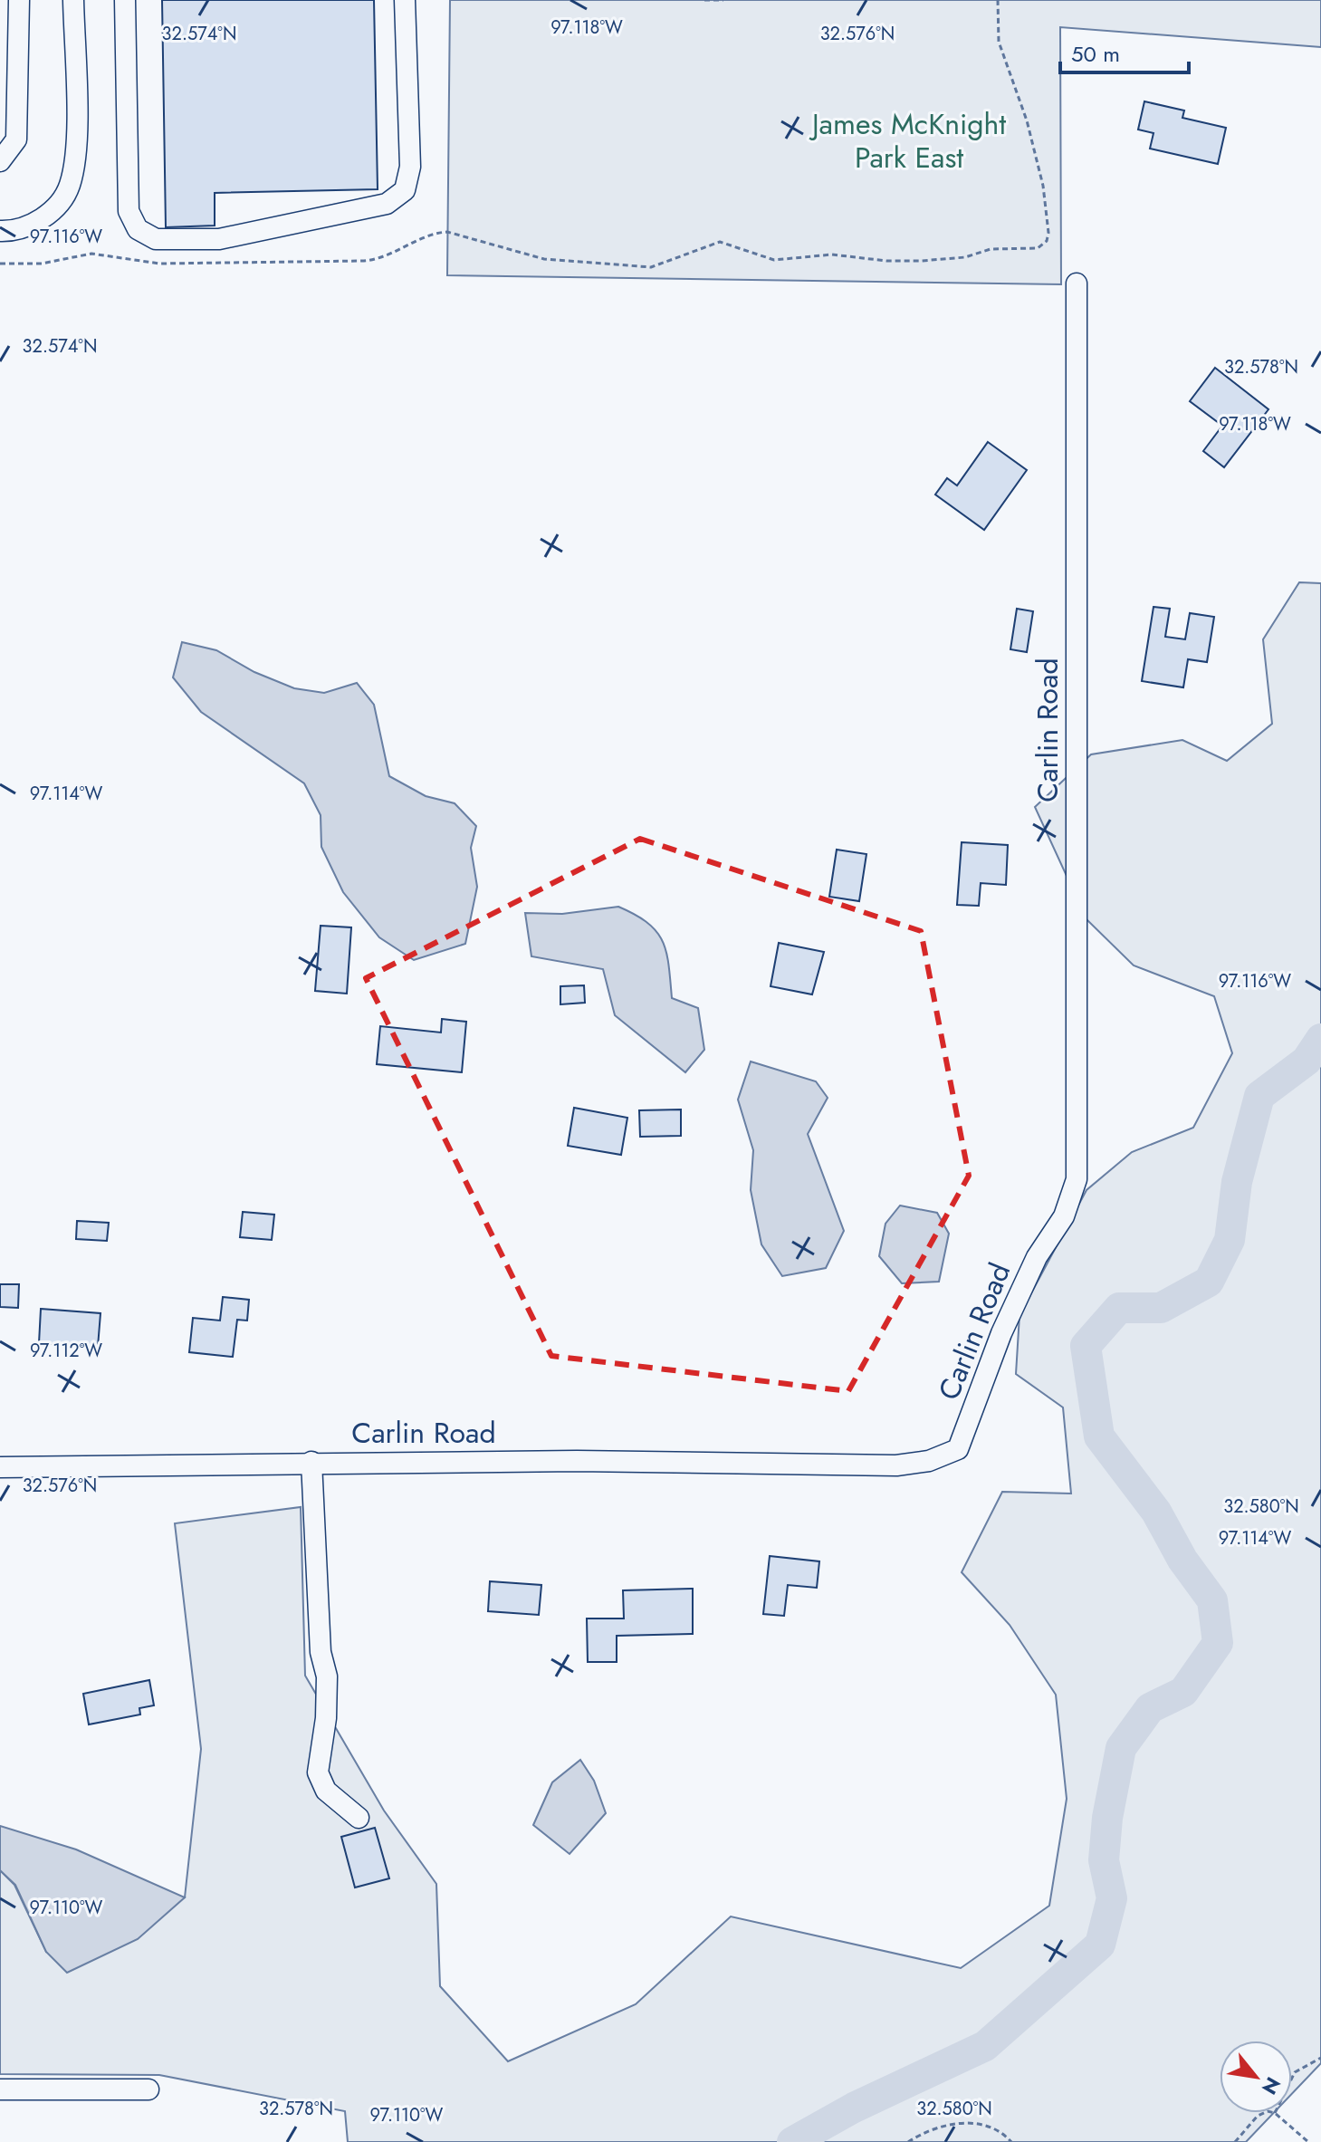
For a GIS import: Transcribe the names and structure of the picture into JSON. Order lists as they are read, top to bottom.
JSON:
{
  "streets": {
    "street": ["Carlin Road"]
  },
  "parks": ["James McKnight Park East"],
  "scale_bar": "50 m",
  "north": "bottom right",
  "coordinates": [
    "97.118°W",
    "32.574°N",
    "32.576°N",
    "97.116°W",
    "32.578°N",
    "97.114°W",
    "97.112°W",
    "32.580°N",
    "97.110°W"
  ]
}
